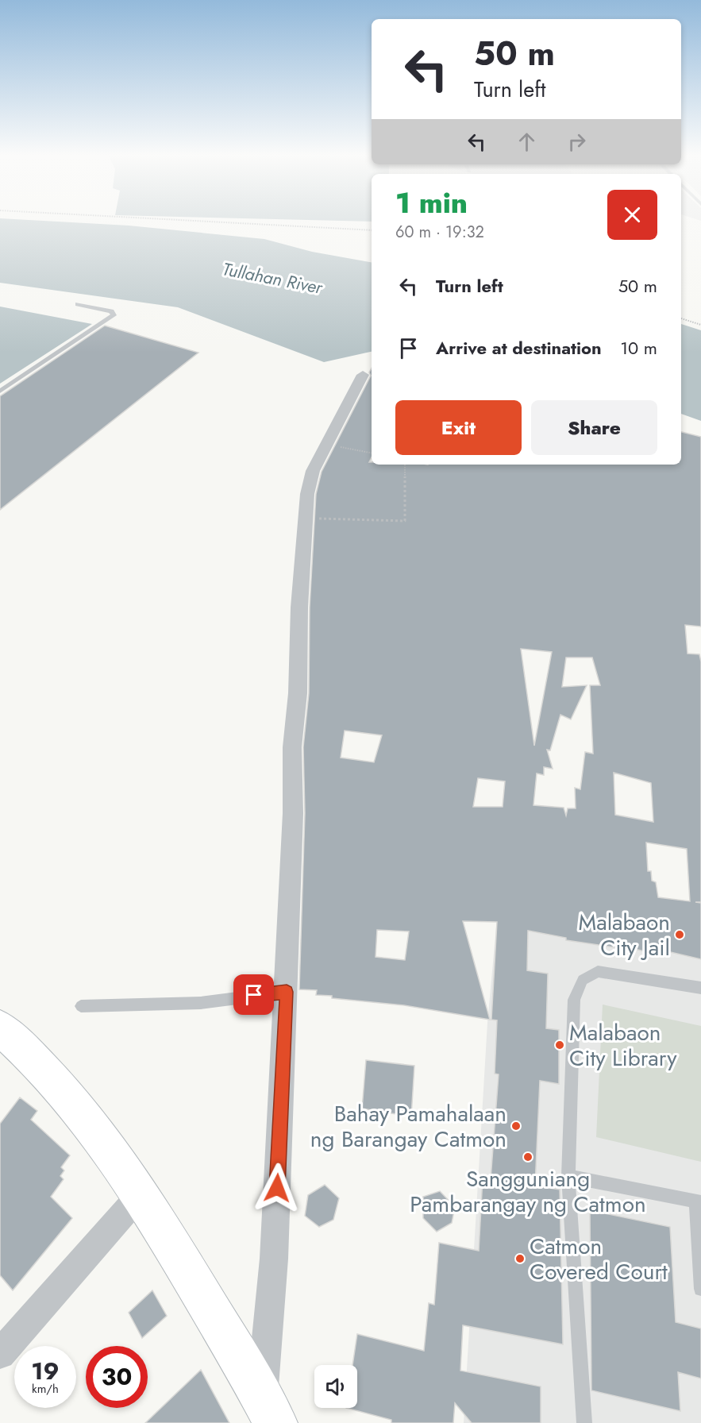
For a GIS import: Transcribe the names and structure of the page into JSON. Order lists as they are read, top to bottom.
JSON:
{
  "water": ["Tullahan River"],
  "places": [
    "Malabaon City Jail",
    "Malabaon City Library",
    "Bahay Pamahalaan ng Barangay Catmon",
    "Sangguniang Pambarangay ng Catmon",
    "Catmon Covered Court"
  ],
  "page": {
    "turn": ["50 m", "Turn left"],
    "heading": ["1 min", "60 m · 19:32"],
    "list": [
      {
        "name": "Turn left",
        "value": "50 m"
      },
      {
        "name": "Arrive at destination",
        "value": "10 m"
      }
    ],
    "buttons": ["Exit", "Share"],
    "speed": "19 km/h",
    "limit": "30"
  }
}
